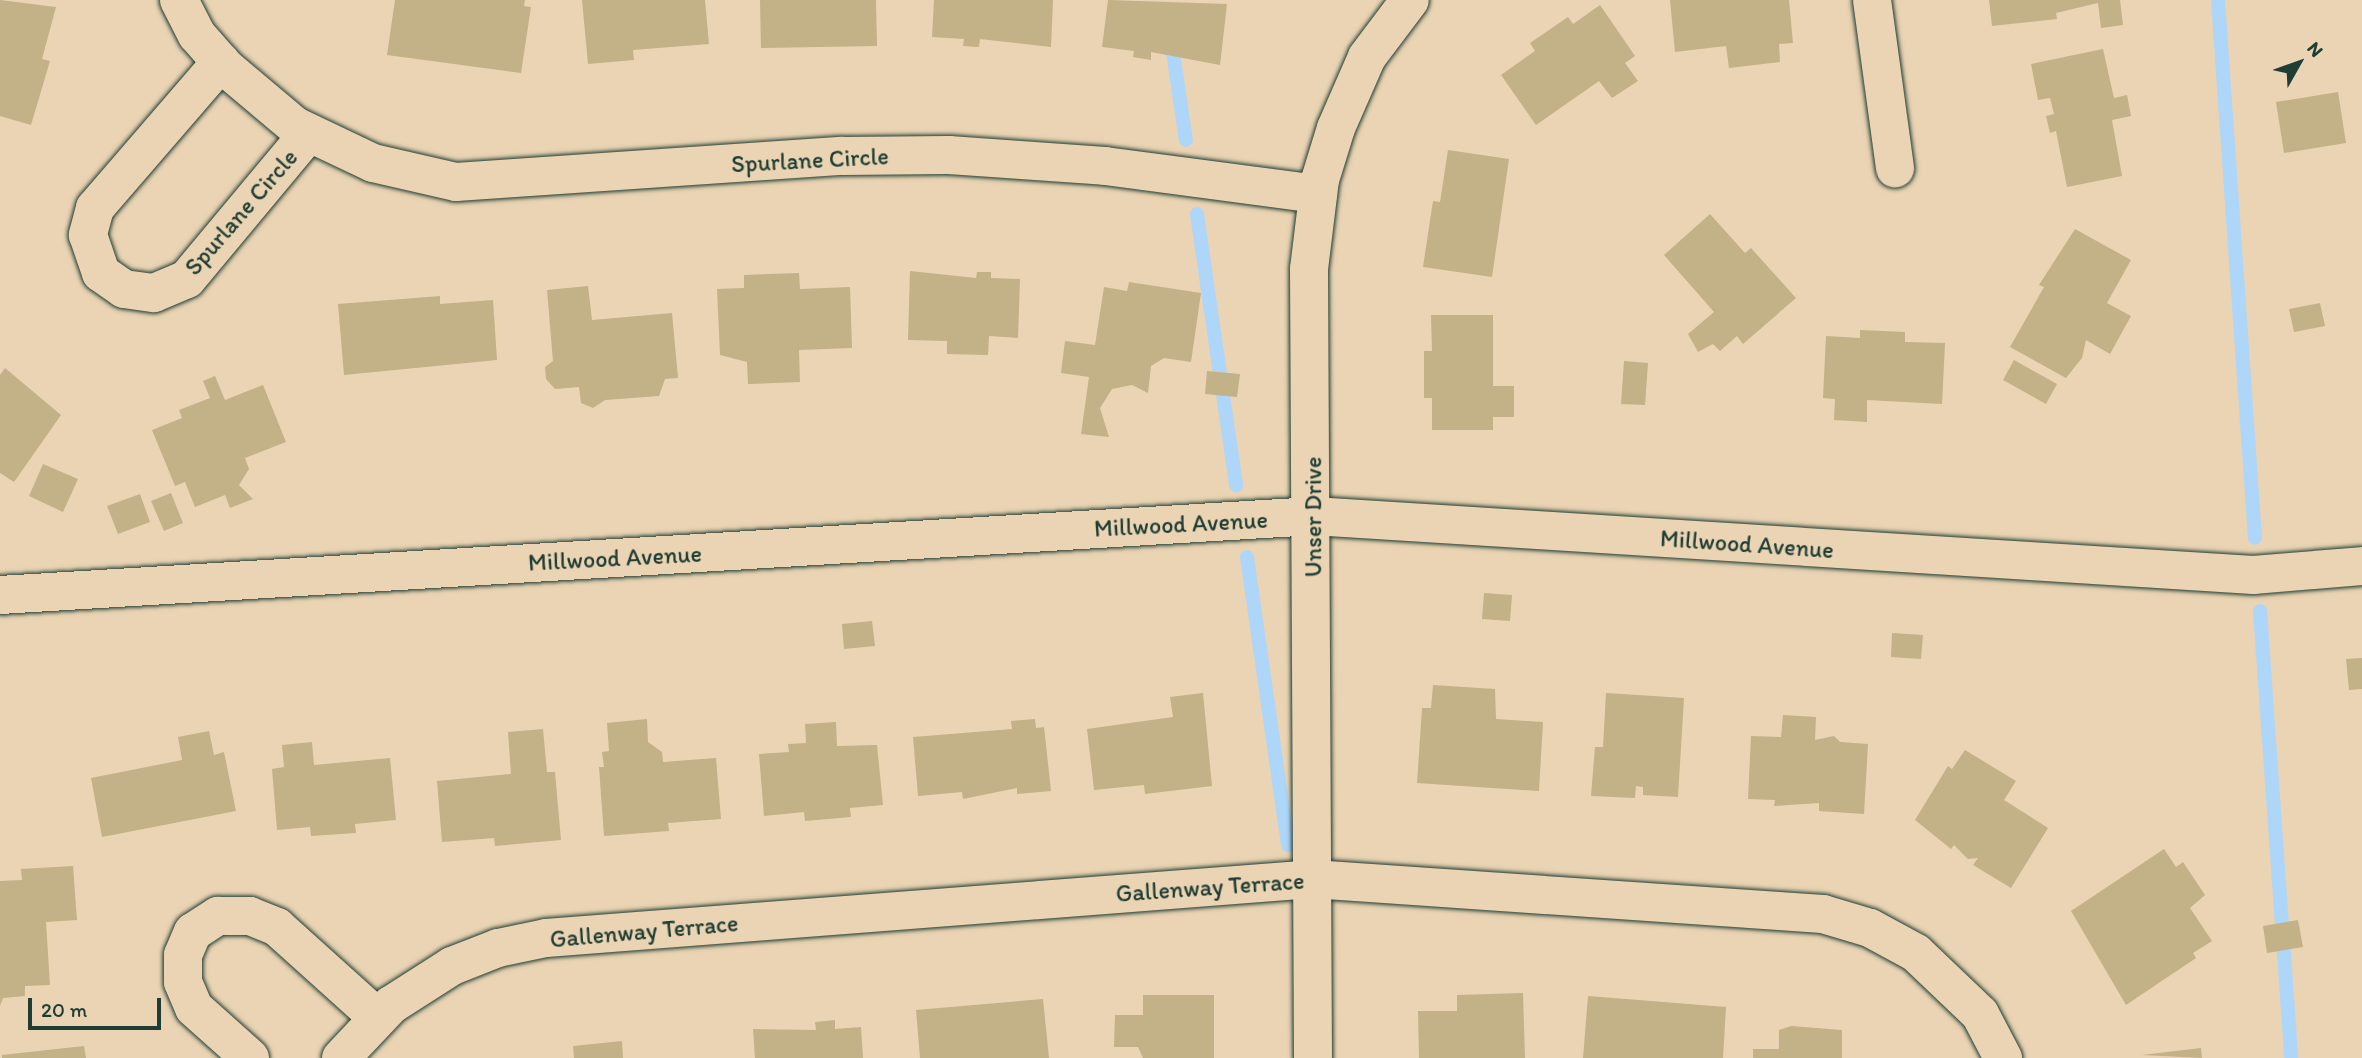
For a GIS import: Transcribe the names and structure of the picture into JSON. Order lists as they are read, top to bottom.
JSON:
{
  "streets": {
    "street": [
      "Spurlane Circle",
      "Unser Drive",
      "Millwood Avenue",
      "Gallenway Terrace"
    ]
  },
  "crossings": [
    ["Spurlane Circle", "Unser Drive"],
    ["Unser Drive", "Millwood Avenue"],
    ["Unser Drive", "Gallenway Terrace"]
  ],
  "scale_bar": "20 m",
  "north": "top right"
}
